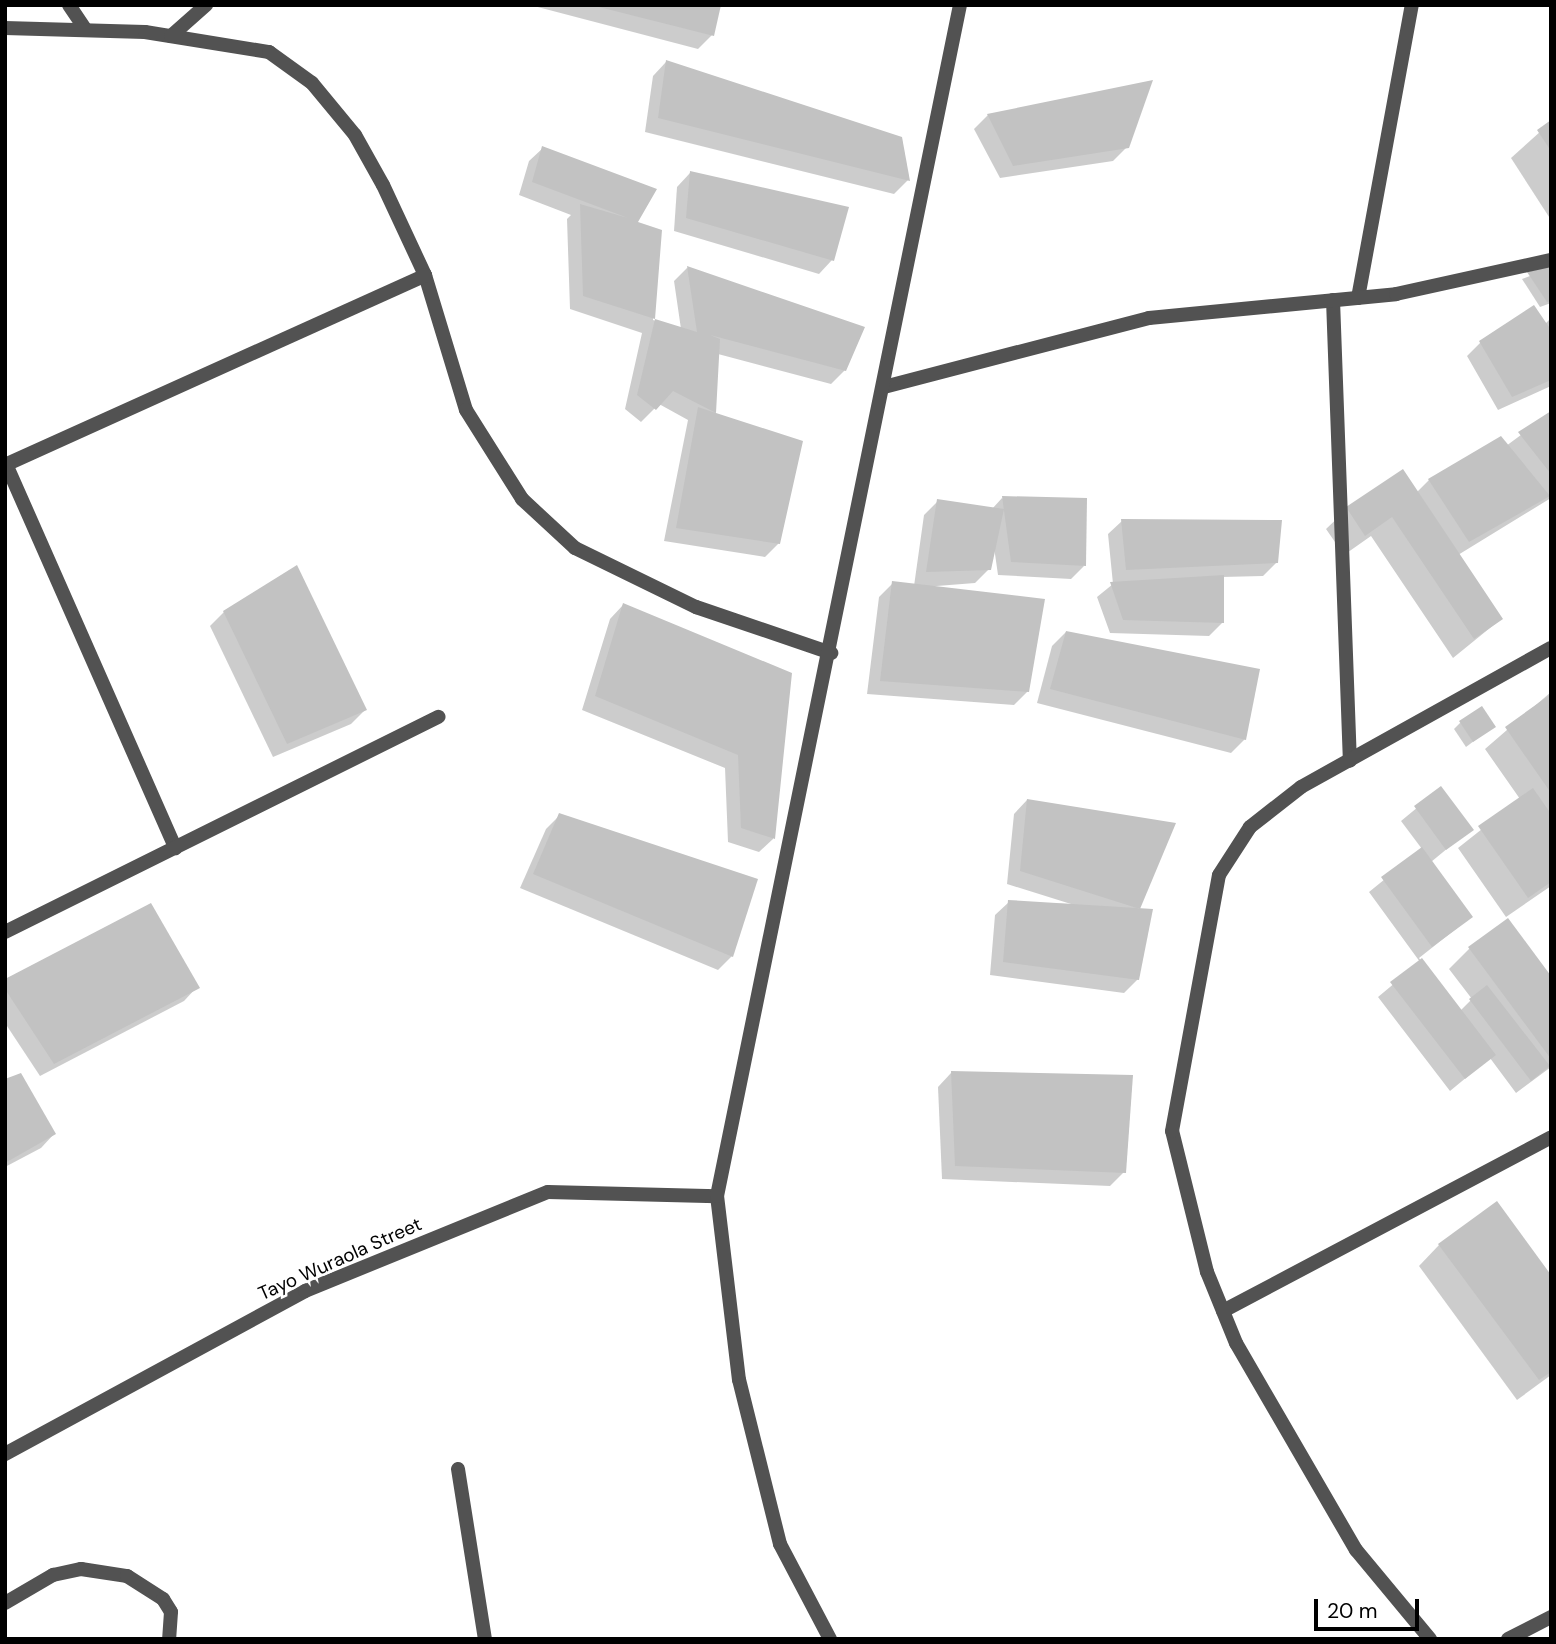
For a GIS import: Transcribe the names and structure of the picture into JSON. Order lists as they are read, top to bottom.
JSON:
{
  "streets": {
    "street": ["Tayo Wuraola Street"]
  },
  "scale_bar": "20 m"
}
